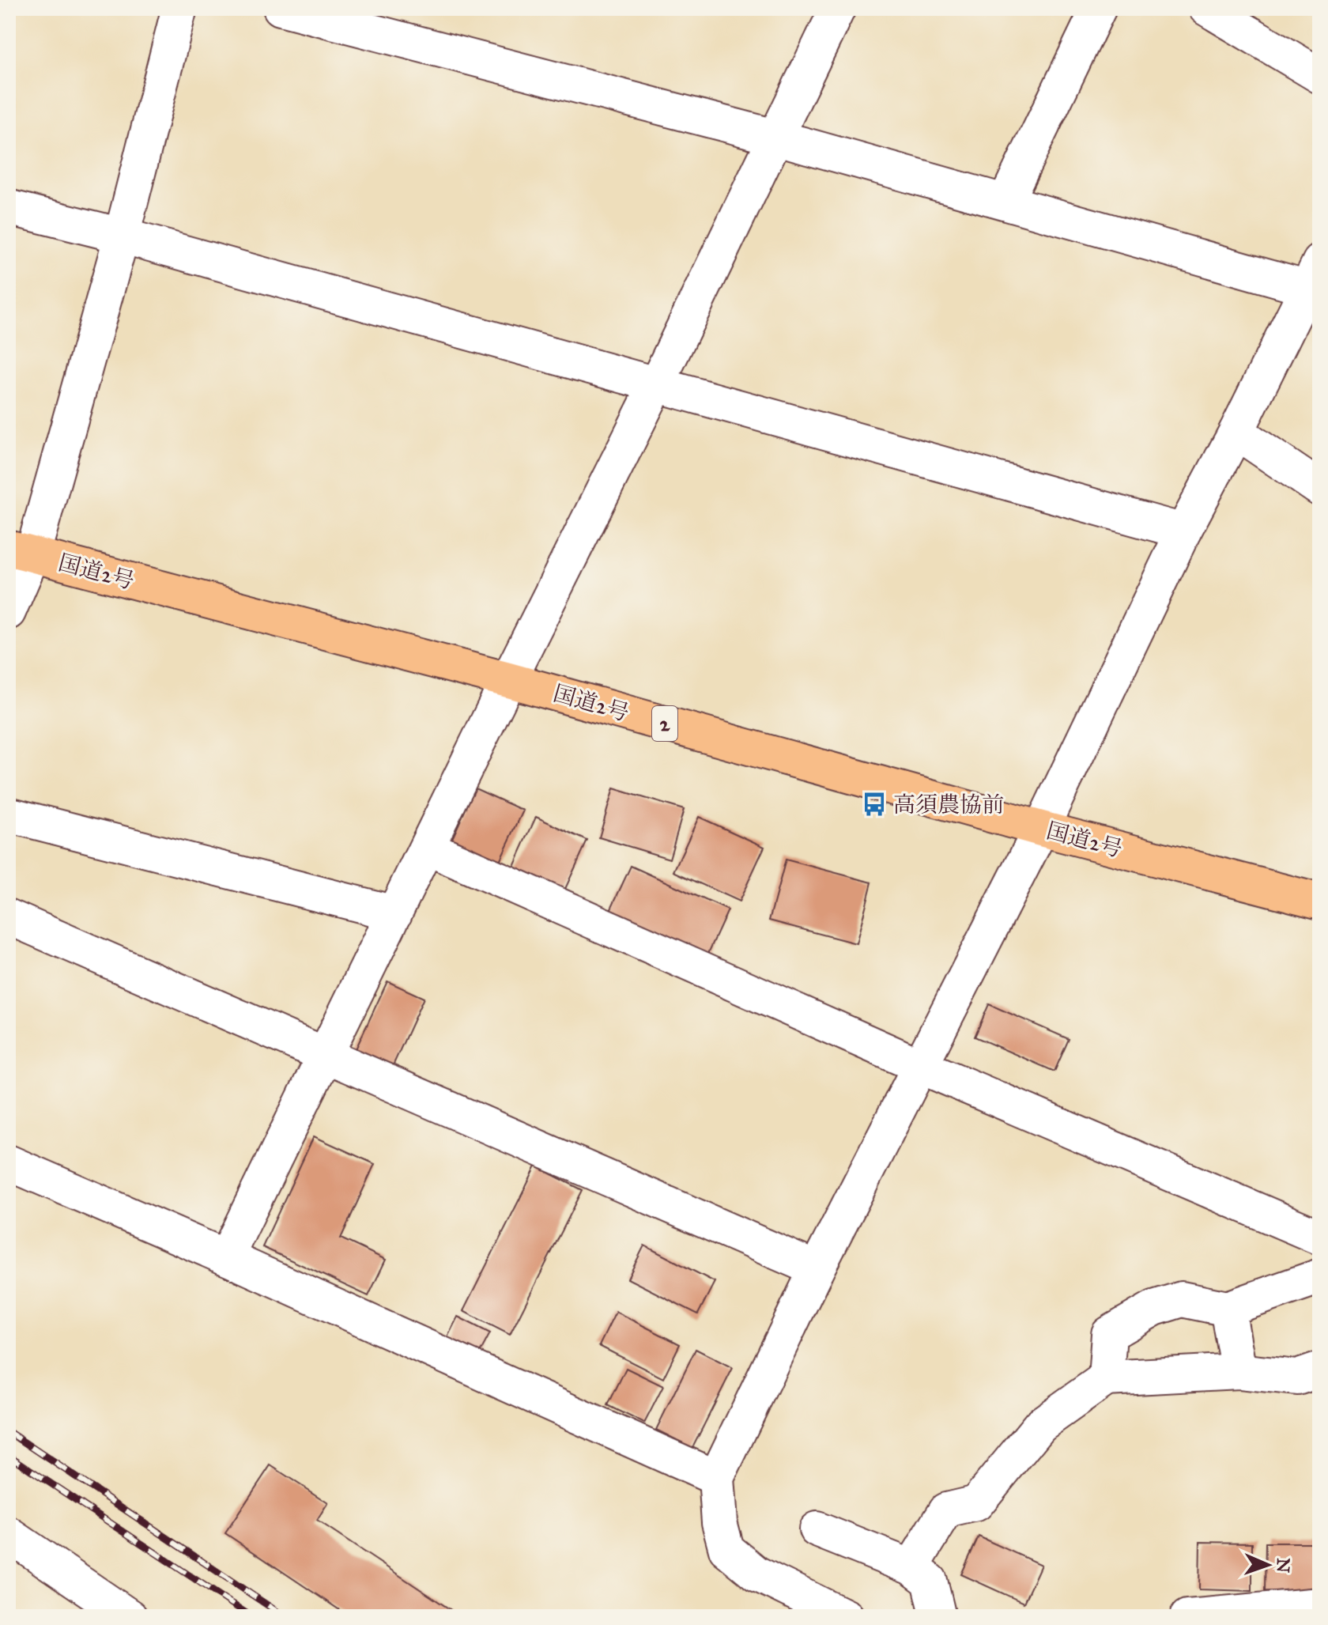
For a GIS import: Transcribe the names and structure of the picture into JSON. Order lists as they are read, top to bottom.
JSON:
{
  "streets": {
    "highway": ["国道2号", "2"]
  },
  "places": {
    "bus stop": ["高須農協前"]
  },
  "north": "right"
}
